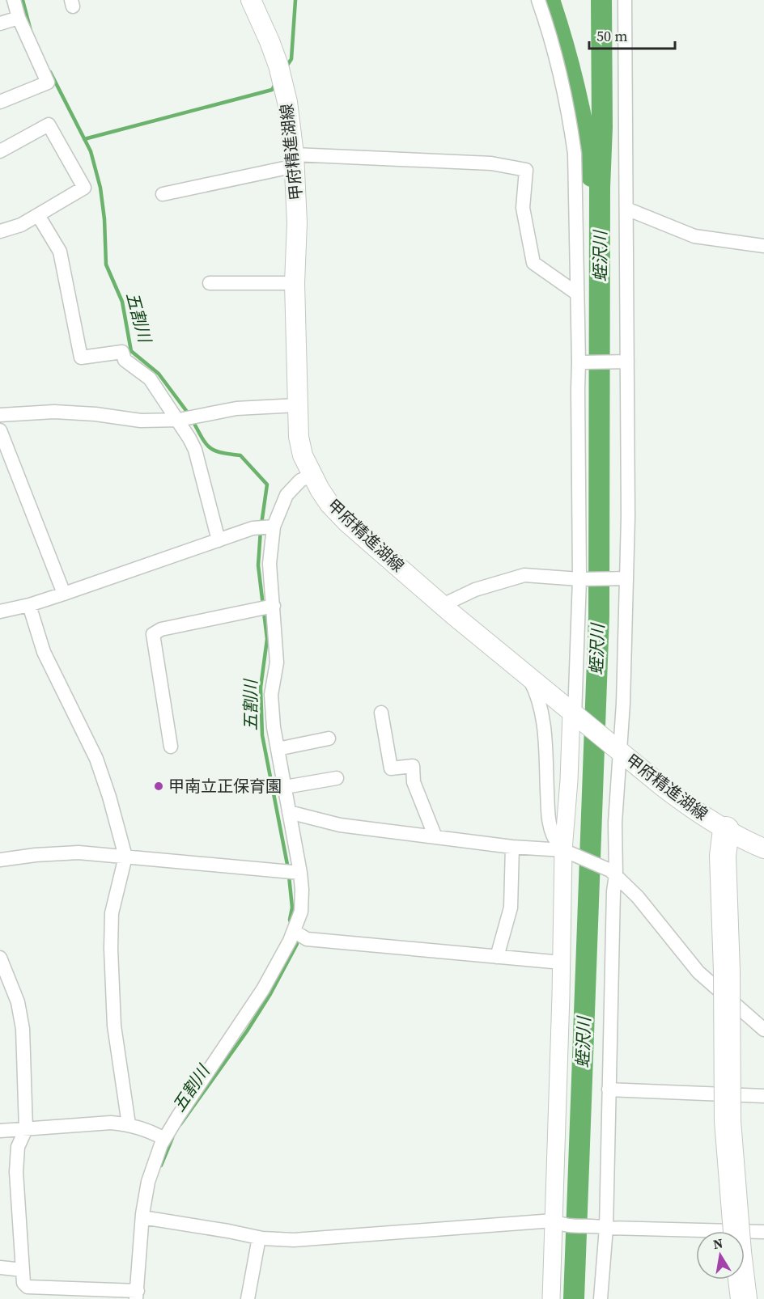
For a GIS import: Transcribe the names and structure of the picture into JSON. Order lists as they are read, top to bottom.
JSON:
{
  "streets": {
    "main road": ["甲府精進湖線"]
  },
  "water": ["蛭沢川", "五割川"],
  "places": ["甲南立正保育園"],
  "scale_bar": "50 m",
  "north": "top"
}
